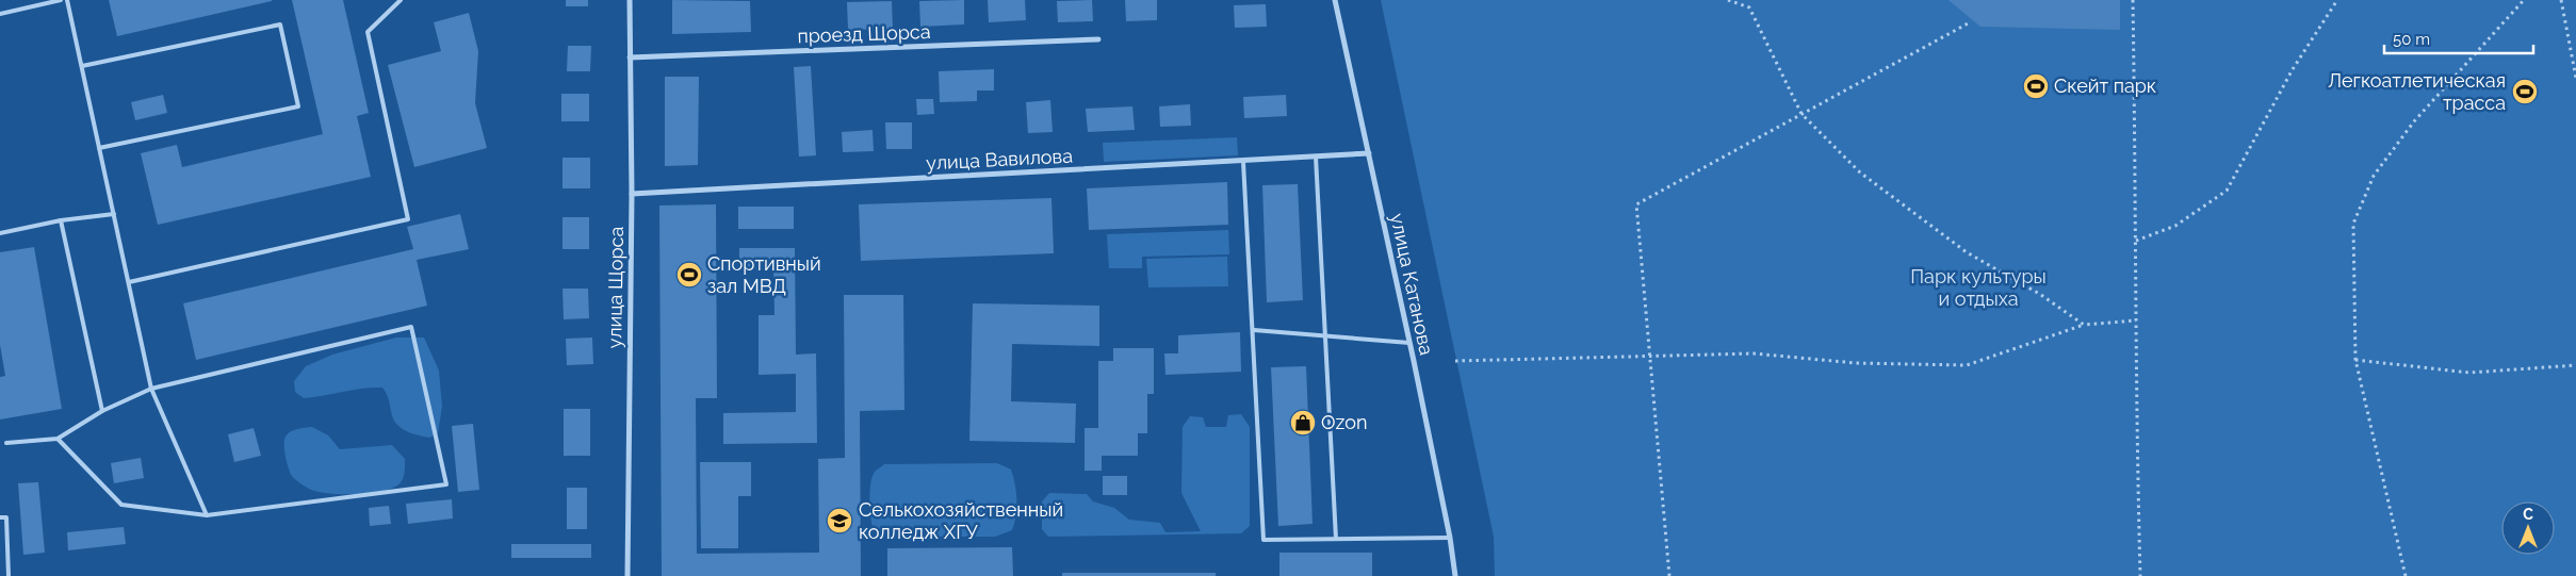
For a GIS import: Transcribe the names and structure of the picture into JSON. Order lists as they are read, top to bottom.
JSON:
{
  "streets": {
    "street": [
      "проезд Щорса",
      "улица Вавилова",
      "улица Катанова",
      "улица Щорса"
    ]
  },
  "crossings": [
    ["проезд Щорса", "улица Щорса"],
    ["улица Вавилова", "улица Катанова"],
    ["улица Вавилова", "улица Щорса"]
  ],
  "parks": ["Парк культуры и отдыха"],
  "places": {
    "sports": ["Скейт парк", "Легкоатлетическая трасса", "Спортивный зал МВД"],
    "shop": ["Ozon"],
    "school or university": ["Селькохозяйственный колледж ХГУ"]
  },
  "scale_bar": "50 m",
  "north": "top"
}
